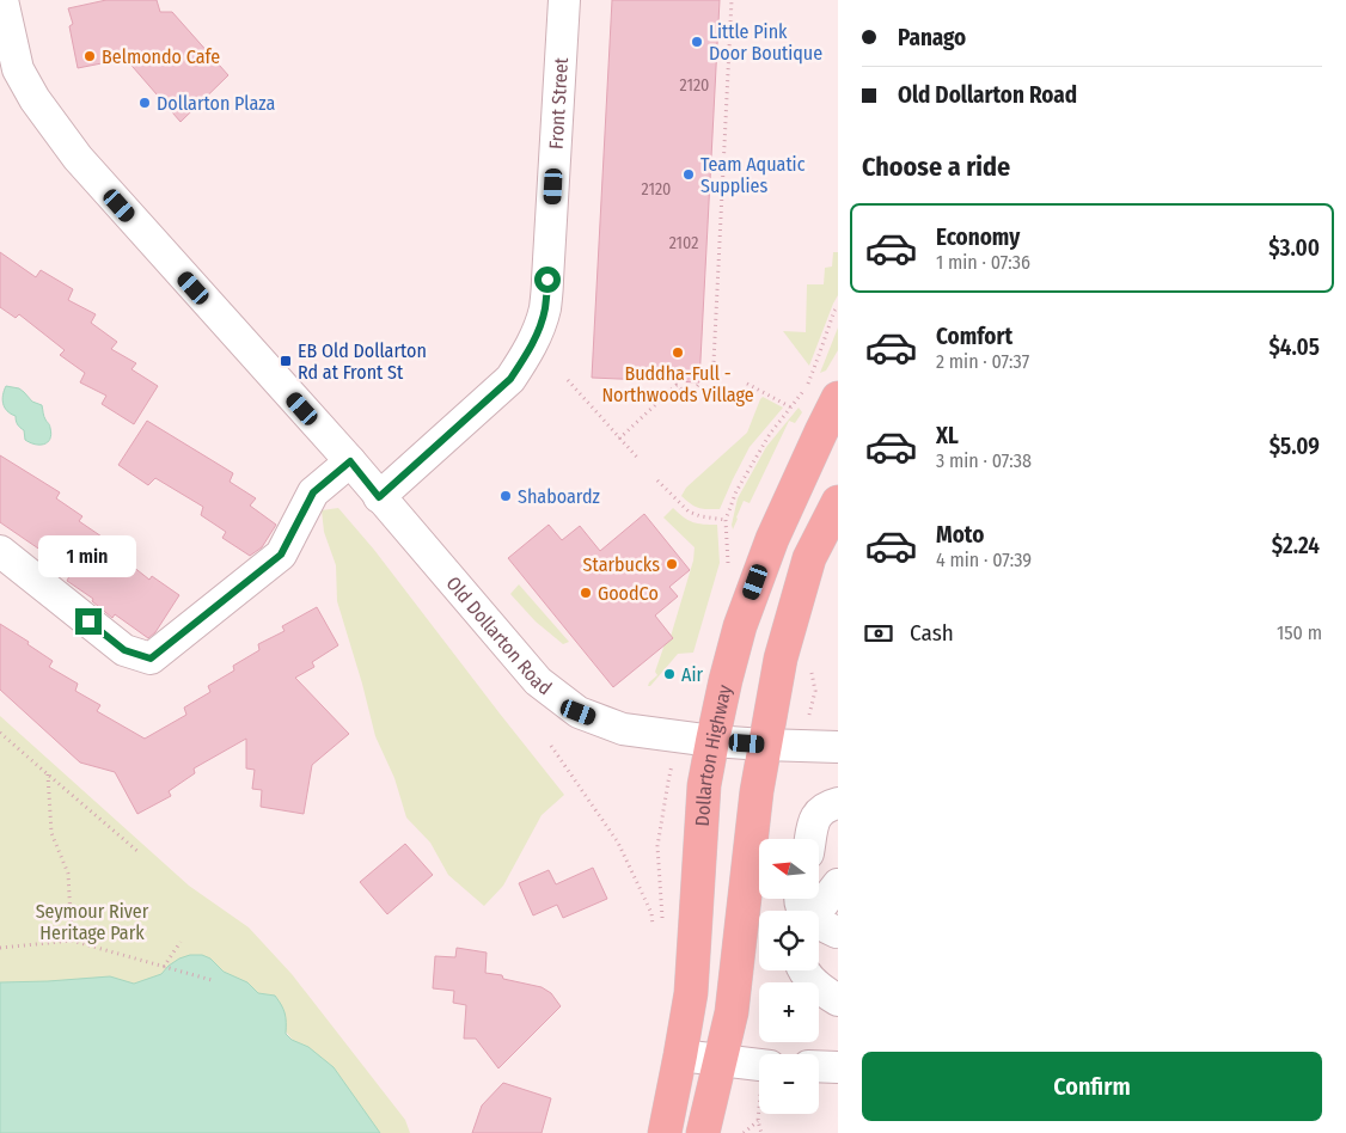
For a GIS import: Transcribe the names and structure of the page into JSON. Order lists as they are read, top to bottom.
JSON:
{
  "streets": {
    "main road": ["Dollarton Highway"],
    "street": ["Front Street", "Old Dollarton Road"]
  },
  "crossings": [
    ["Front Street", "Old Dollarton Road"],
    ["Old Dollarton Road", "Dollarton Highway"]
  ],
  "parks": ["Seymour River Heritage Park"],
  "places": {
    "other": [
      "Little Pink Door Boutique",
      "Belmondo Cafe",
      "Dollarton Plaza",
      "Team Aquatic Supplies",
      "Buddha-Full - Northwoods Village",
      "Shaboardz",
      "Starbucks",
      "GoodCo",
      "Air"
    ],
    "transit": ["EB Old Dollarton Rd at Front St"]
  },
  "house_numbers": ["2120", "2120", "2102"],
  "north": "left",
  "page": {
    "banner": ["Panago", "Old Dollarton Road"],
    "heading": "Choose a ride",
    "list": [
      {
        "name": "Economy",
        "note": "1 min · 07:36",
        "value": "$3.00"
      },
      {
        "name": "Comfort",
        "note": "2 min · 07:37",
        "value": "$4.05"
      },
      {
        "name": "XL",
        "note": "3 min · 07:38",
        "value": "$5.09"
      },
      {
        "name": "Moto",
        "note": "4 min · 07:39",
        "value": "$2.24"
      }
    ],
    "bubble": "1 min",
    "pay": ["Cash", "150 m"],
    "map_buttons": ["+", "−"],
    "buttons": "Confirm"
  }
}
